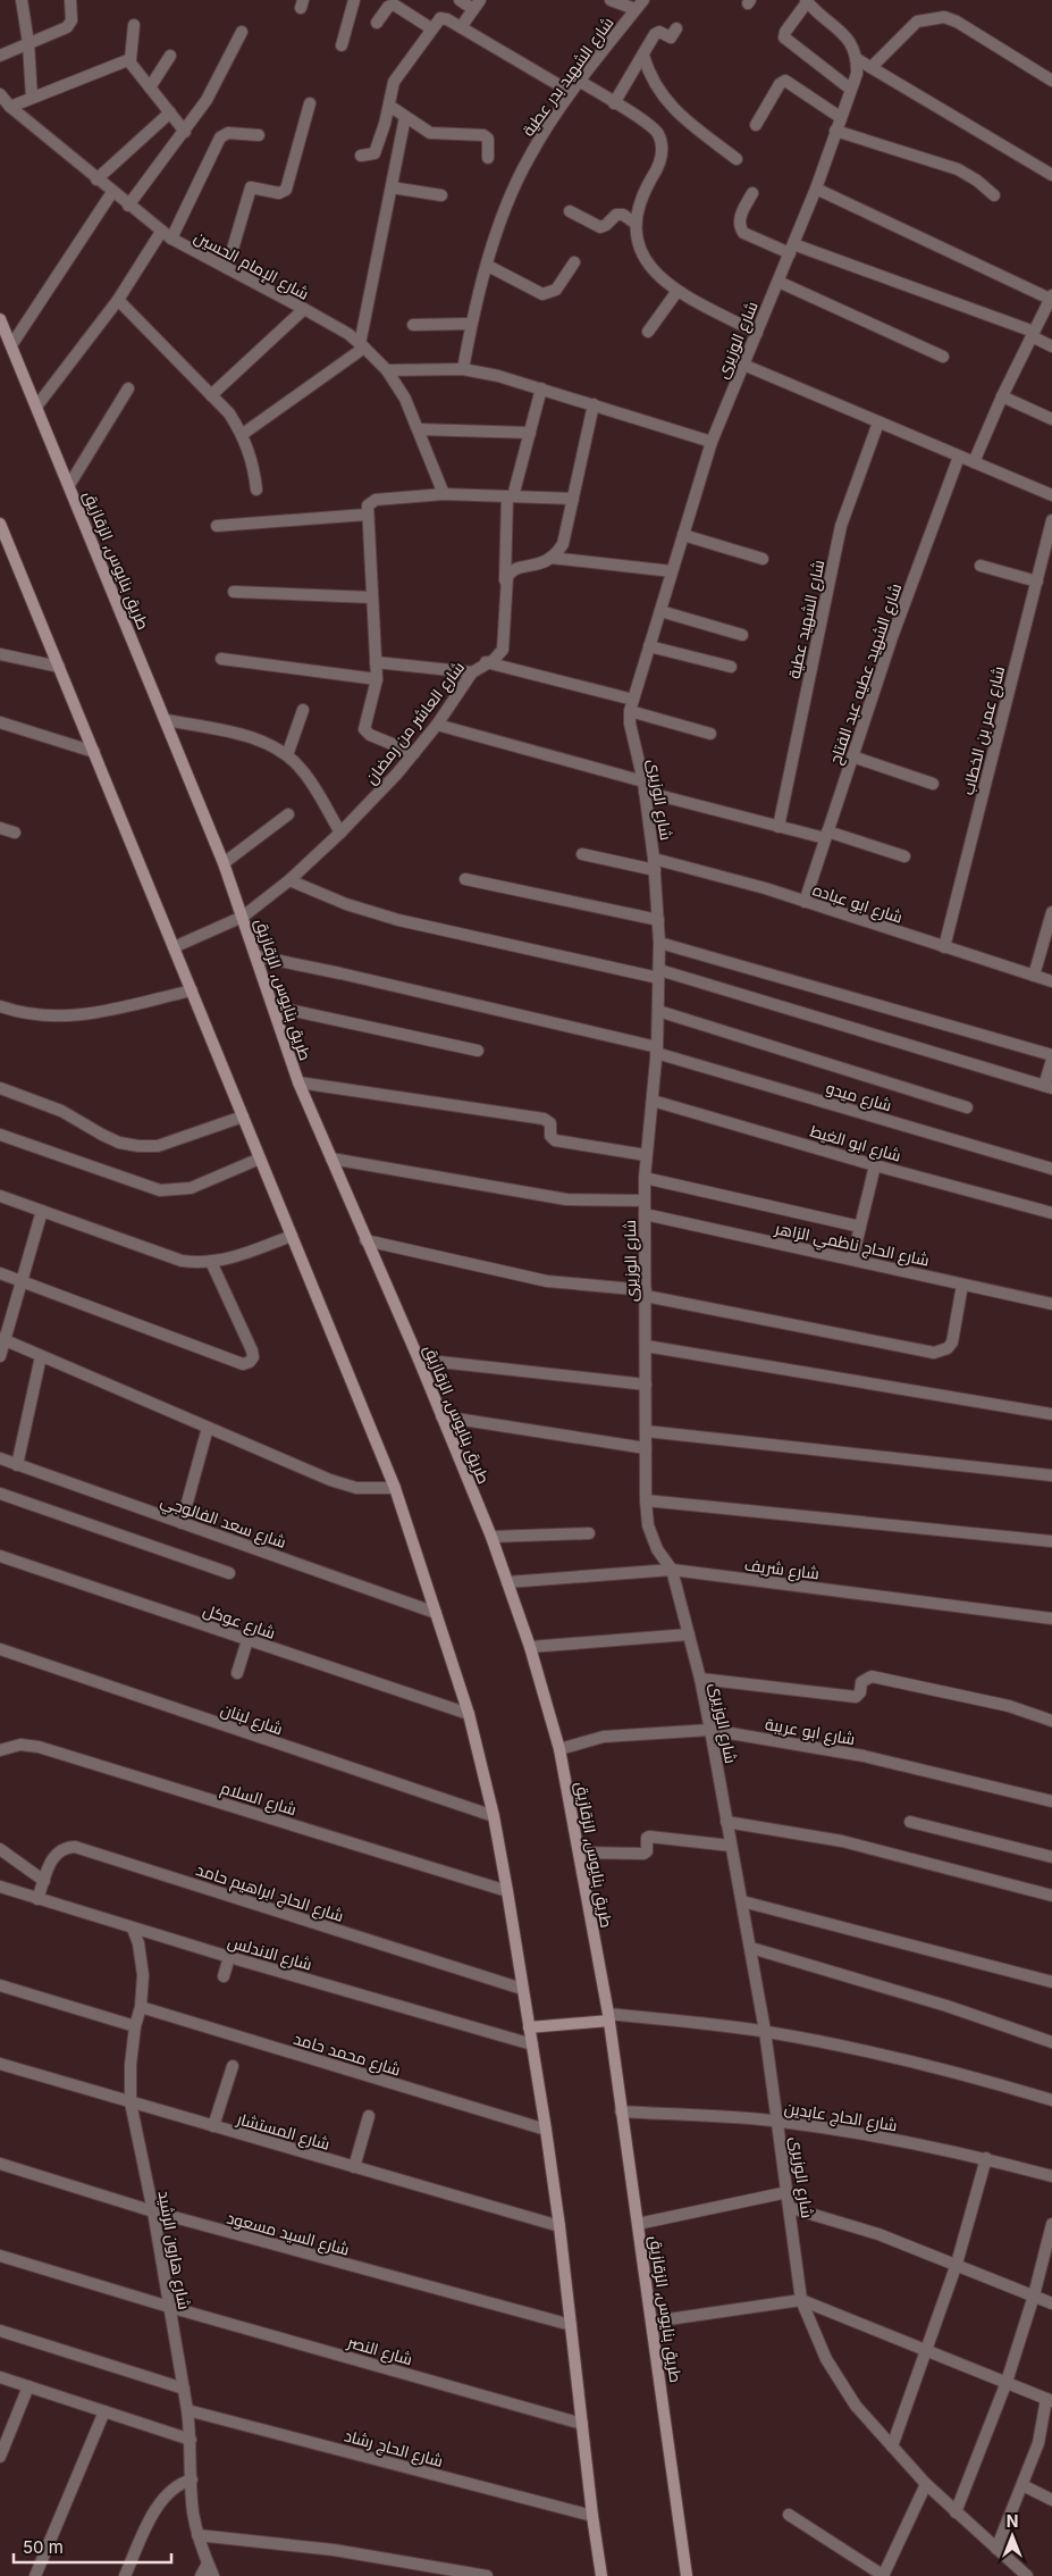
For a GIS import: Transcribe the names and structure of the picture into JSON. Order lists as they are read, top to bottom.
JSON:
{
  "streets": {
    "main road": ["طريق بنايوس, الزقازيق"],
    "street": [
      "شارع الشهيد بدر عطية",
      "شارع الإمام الحسين",
      "شارع الوزيرى",
      "شارع الشهيد عطية",
      "شارع الشهيد عطيه عبد الفتاح",
      "شارع العاشر من رمضان",
      "شارع عمر بن الخطاب",
      "شارع ابو عباده",
      "شارع ميدو",
      "شارع ابو الغيط",
      "شارع الحاج ناظمي الزاهر",
      "شارع سعد الفالوجي",
      "شارع شريف",
      "شارع عوكل",
      "شارع لبنان",
      "شارع ابو عريبة",
      "شارع السلام",
      "شارع الحاج ابراهيم حامد",
      "شارع الاندلس",
      "شارع محمد حامد",
      "شارع الحاج عابدين",
      "شارع المستشار",
      "شارع السيد مسعود",
      "شارع هارون الرشيد",
      "شارع النصر",
      "شارع الحاج رشاد"
    ]
  },
  "crossings": [
    ["شارع الوزيرى", "شارع ابو عباده"],
    ["شارع الوزيرى", "شارع ميدو"],
    ["شارع الوزيرى", "شارع ابو الغيط"],
    ["شارع الوزيرى", "شارع الحاج ناظمي الزاهر"],
    ["شارع الوزيرى", "شارع شريف"],
    ["شارع الوزيرى", "شارع ابو عريبة"],
    ["شارع الوزيرى", "شارع الحاج عابدين"],
    ["طريق بنايوس, الزقازيق", "شارع العاشر من رمضان"],
    ["طريق بنايوس, الزقازيق", "شارع ميدو"],
    ["طريق بنايوس, الزقازيق", "شارع شريف"],
    ["طريق بنايوس, الزقازيق", "شارع ابو عريبة"],
    ["طريق بنايوس, الزقازيق", "شارع الحاج عابدين"],
    ["شارع الشهيد عطيه عبد الفتاح", "شارع ابو عباده"],
    ["شارع عمر بن الخطاب", "شارع ابو عباده"],
    ["شارع الحاج ابراهيم حامد", "شارع الاندلس"],
    ["شارع الاندلس", "شارع هارون الرشيد"],
    ["شارع محمد حامد", "شارع هارون الرشيد"],
    ["شارع المستشار", "شارع هارون الرشيد"],
    ["شارع السيد مسعود", "شارع هارون الرشيد"],
    ["شارع هارون الرشيد", "شارع النصر"],
    ["شارع هارون الرشيد", "شارع الحاج رشاد"]
  ],
  "scale_bar": "50 m",
  "north": "top"
}
